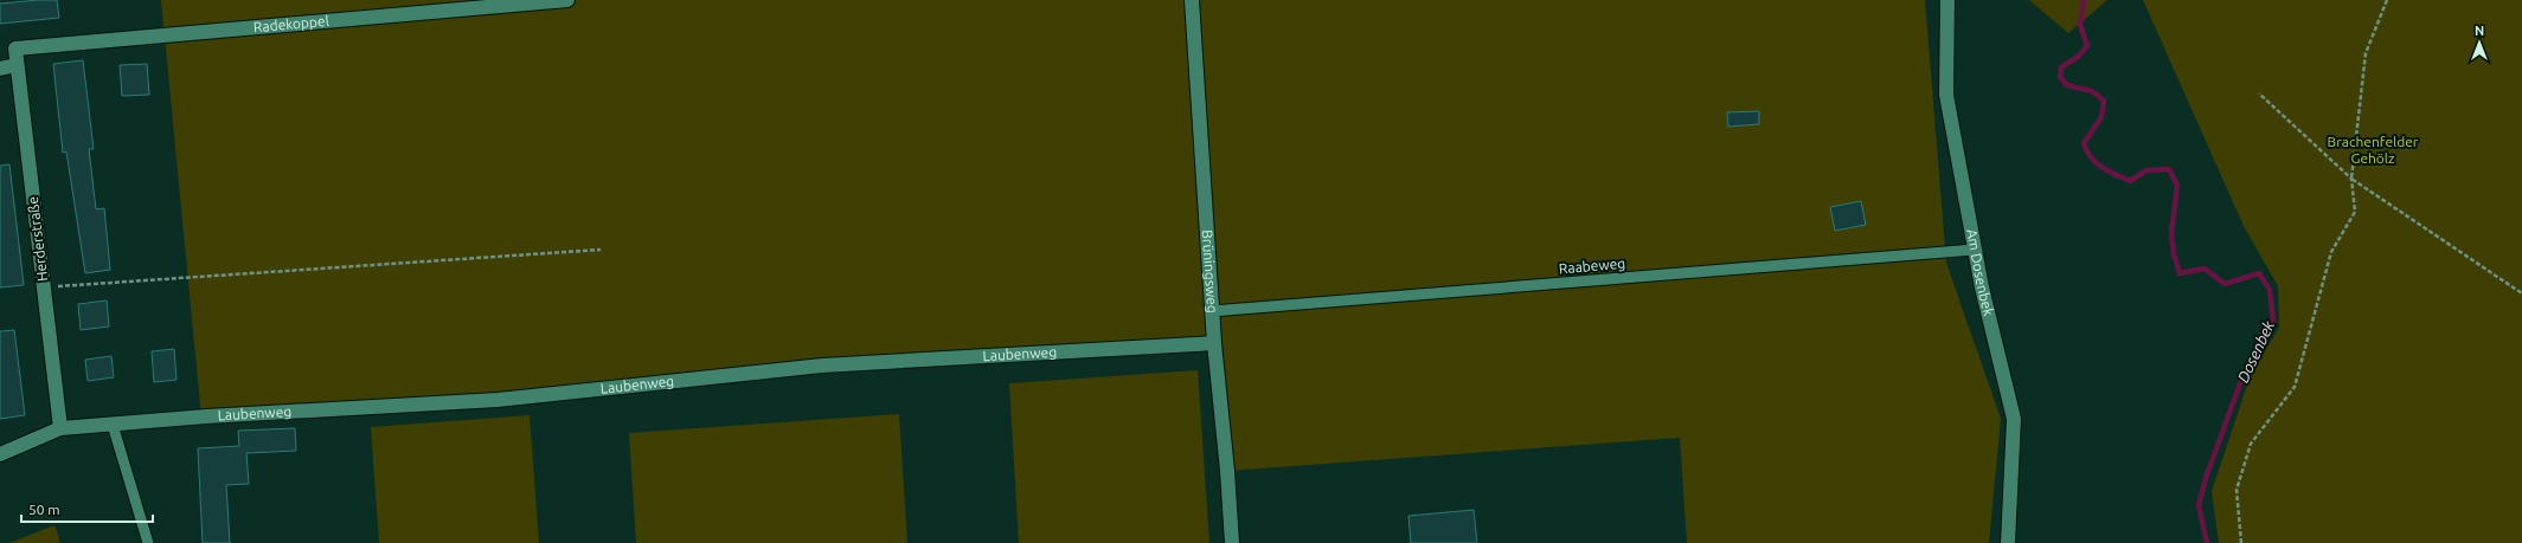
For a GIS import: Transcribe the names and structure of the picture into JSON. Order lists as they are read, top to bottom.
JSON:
{
  "streets": {
    "street": [
      "Radekoppel",
      "Herderstraße",
      "Brüningsweg",
      "Am Dosenbek",
      "Laubenweg"
    ],
    "lane": ["Raabeweg"]
  },
  "crossings": [
    ["Radekoppel", "Herderstraße"],
    ["Herderstraße", "Laubenweg"],
    ["Raabeweg", "Brüningsweg"],
    ["Raabeweg", "Am Dosenbek"],
    ["Brüningsweg", "Laubenweg"]
  ],
  "water": ["Dosenbek"],
  "parks": ["Brachenfelder Gehölz"],
  "scale_bar": "50 m",
  "north": "top"
}
